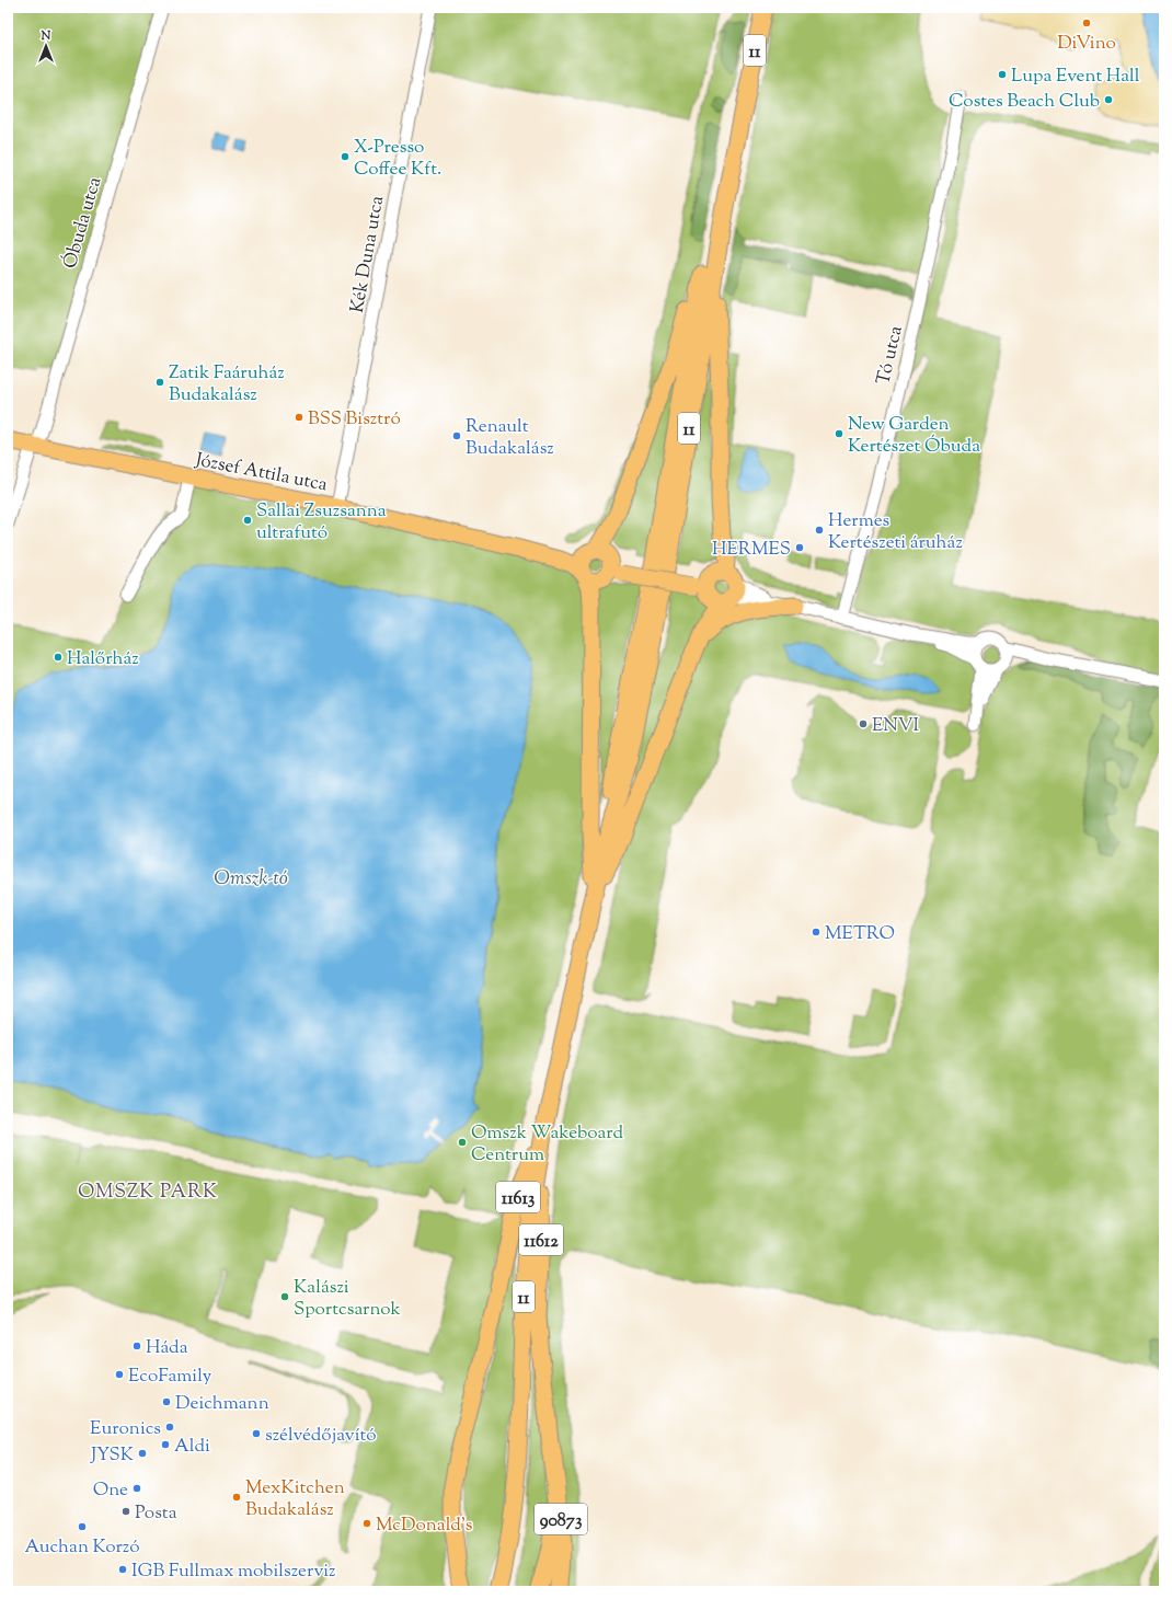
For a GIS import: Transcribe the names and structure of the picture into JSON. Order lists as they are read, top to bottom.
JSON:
{
  "streets": {
    "highway": ["90873"],
    "main road": [
      "11",
      "József Attila utca",
      "11613",
      "11612"
    ],
    "street": ["Óbuda utca", "Kék Duna utca", "Tó utca"]
  },
  "crossings": [
    ["11", "11613"],
    ["11", "11612"],
    ["Óbuda utca", "József Attila utca"],
    ["Kék Duna utca", "József Attila utca"],
    ["11612", "90873"]
  ],
  "districts": ["OMSZK PARK"],
  "water": ["Omszk-tó"],
  "places": [
    "DiVino",
    "Lupa Event Hall",
    "Costes Beach Club",
    "X-Presso Coffee Kft.",
    "Zatik Faáruház Budakalász",
    "BSS Bisztró",
    "New Garden Kertészet Óbuda",
    "Renault Budakalász",
    "Sallai Zsuzsanna ultrafutó",
    "Hermes Kertészeti áruház",
    "HERMES",
    "Halőrház",
    "ENVI",
    "METRO",
    "Omszk Wakeboard Centrum",
    "Kalászi Sportcsarnok",
    "Háda",
    "EcoFamily",
    "Deichmann",
    "Euronics",
    "szélvédőjavító",
    "Aldi",
    "JYSK",
    "One",
    "MexKitchen Budakalász",
    "Posta",
    "McDonald's",
    "Auchan Korzó",
    "IGB Fullmax mobilszerviz"
  ],
  "north": "top"
}
